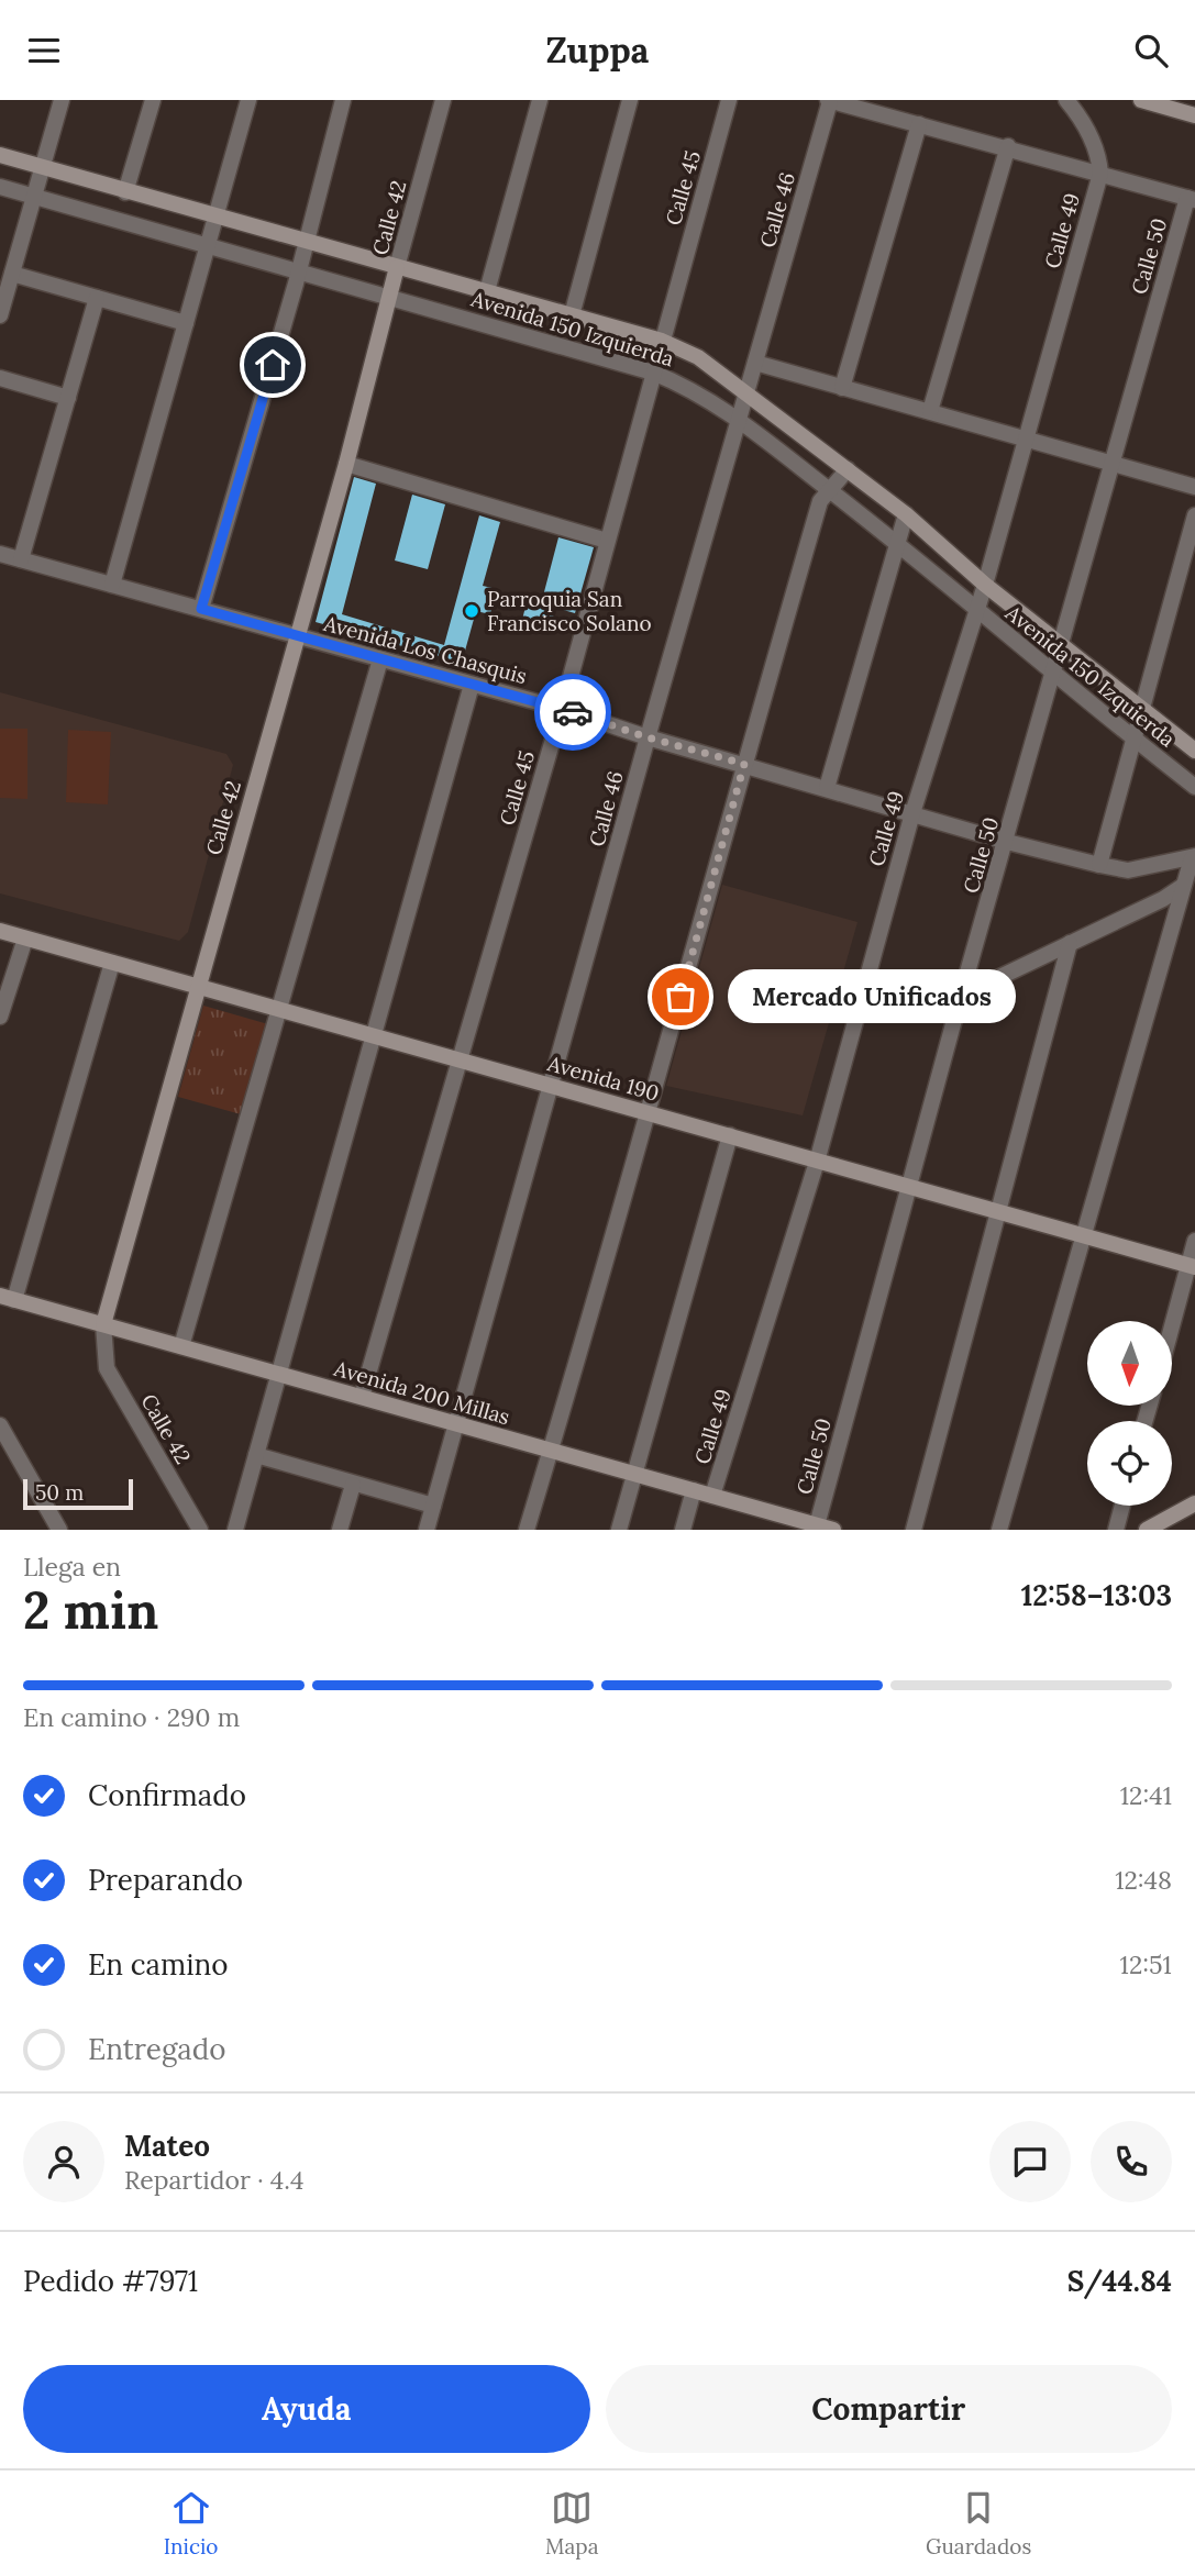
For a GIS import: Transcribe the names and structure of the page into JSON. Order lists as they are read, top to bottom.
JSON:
{
  "streets": {
    "street": [
      "Calle 45",
      "Calle 46",
      "Calle 42",
      "Calle 49",
      "Calle 50",
      "Avenida 150 Izquierda",
      "Avenida Los Chasquis",
      "Avenida 190",
      "Avenida 200 Millas"
    ]
  },
  "crossings": [
    ["Calle 45", "Avenida 150 Izquierda"],
    ["Calle 45", "Avenida Los Chasquis"],
    ["Calle 45", "Avenida 190"],
    ["Calle 45", "Avenida 200 Millas"],
    ["Calle 46", "Avenida 150 Izquierda"],
    ["Calle 46", "Avenida Los Chasquis"],
    ["Calle 46", "Avenida 190"],
    ["Calle 46", "Avenida 200 Millas"],
    ["Calle 42", "Avenida 150 Izquierda"],
    ["Calle 42", "Avenida Los Chasquis"],
    ["Calle 42", "Avenida 190"],
    ["Calle 42", "Avenida 200 Millas"],
    ["Calle 49", "Avenida 150 Izquierda"],
    ["Calle 49", "Avenida Los Chasquis"],
    ["Calle 49", "Avenida 190"],
    ["Calle 49", "Avenida 200 Millas"],
    ["Calle 50", "Avenida 150 Izquierda"],
    ["Calle 50", "Avenida Los Chasquis"],
    ["Calle 50", "Avenida 190"],
    ["Calle 50", "Avenida 200 Millas"]
  ],
  "places": ["Parroquia San Francisco Solano", "Mercado Unificados"],
  "scale_bar": "50 m",
  "north": "bottom",
  "page": {
    "header": "Zuppa",
    "bubble": "Mercado Unificados",
    "scale": "50 m",
    "heading": ["2 min", "Llega en", "12:58–13:03"],
    "panel": [
      "Mateo",
      "Repartidor · 4.4",
      "Pedido #7971",
      "S/44.84"
    ],
    "bar": "En camino · 290 m",
    "list": [
      ["Confirmado", "12:41"],
      ["Preparando", "12:48"],
      ["En camino", "12:51"],
      "Entregado"
    ],
    "buttons": ["Ayuda", "Compartir"],
    "tabs": ["Inicio", "Mapa", "Guardados"]
  }
}
